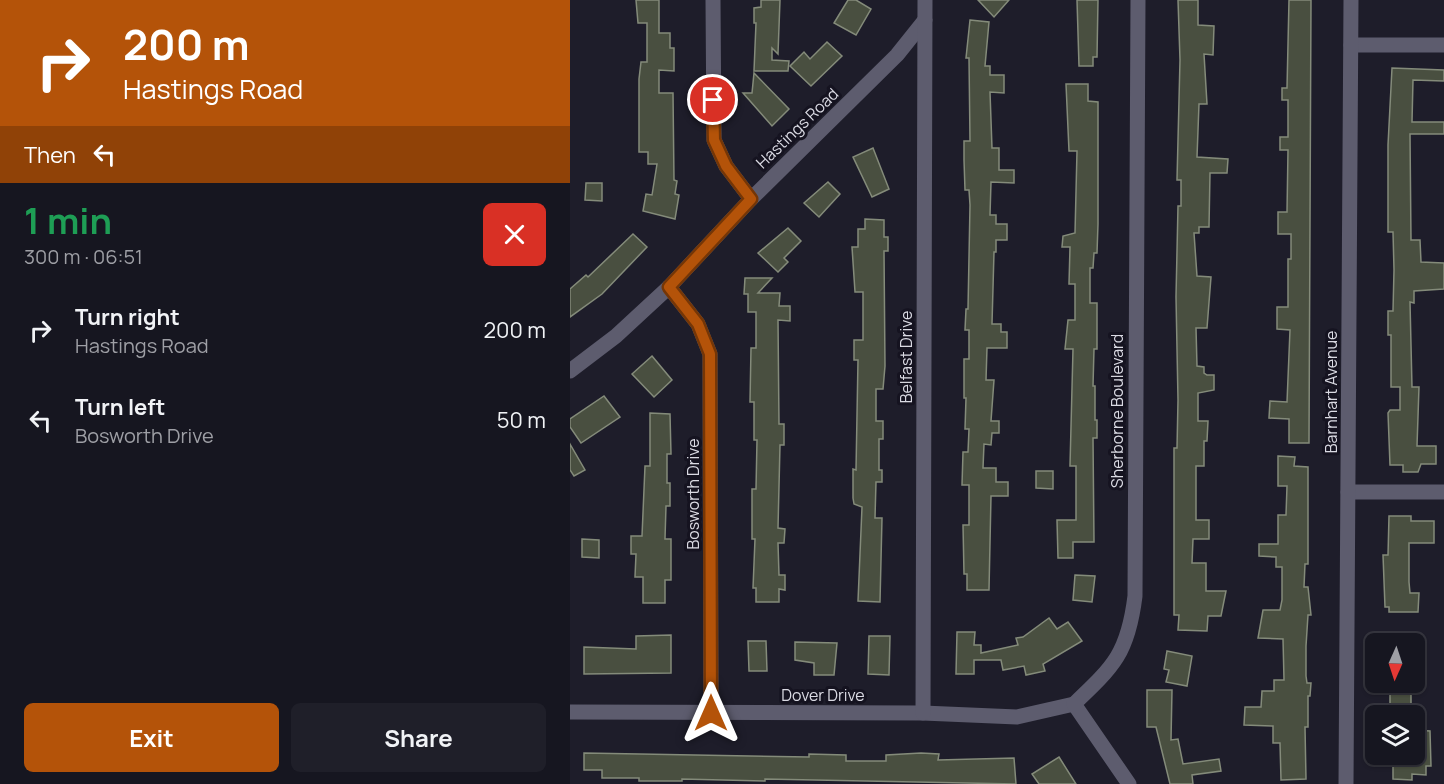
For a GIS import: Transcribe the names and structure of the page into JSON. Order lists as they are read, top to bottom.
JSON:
{
  "streets": {
    "street": [
      "Hastings Road",
      "Belfast Drive",
      "Barnhart Avenue",
      "Sherborne Boulevard",
      "Bosworth Drive",
      "Dover Drive"
    ]
  },
  "crossings": [
    ["Hastings Road", "Belfast Drive"],
    ["Hastings Road", "Bosworth Drive"],
    ["Belfast Drive", "Dover Drive"],
    ["Sherborne Boulevard", "Dover Drive"],
    ["Bosworth Drive", "Dover Drive"]
  ],
  "north": "bottom",
  "page": {
    "turn": ["200 m", "Hastings Road"],
    "then": "Then",
    "heading": ["1 min", "300 m · 06:51"],
    "list": [
      {
        "name": "Turn right",
        "note": "Hastings Road",
        "value": "200 m"
      },
      {
        "name": "Turn left",
        "note": "Bosworth Drive",
        "value": "50 m"
      }
    ],
    "buttons": ["Exit", "Share"]
  }
}
